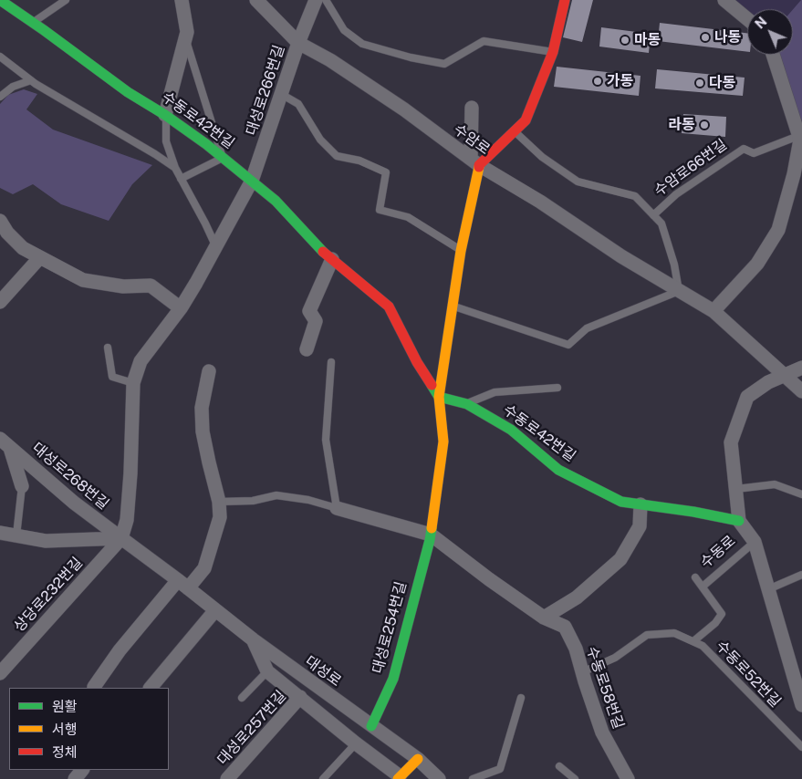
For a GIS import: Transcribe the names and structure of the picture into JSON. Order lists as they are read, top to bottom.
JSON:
{
  "streets": {
    "street": [
      "대성로266번길",
      "수동로42번길",
      "수암로",
      "대성로268번길",
      "수동로",
      "상당로232번길",
      "대성로254번길",
      "대성로",
      "수동로58번길",
      "대성로257번길"
    ],
    "lane": ["수암로66번길", "수동로52번길"]
  },
  "crossings": [
    ["대성로266번길", "수동로42번길"],
    ["대성로266번길", "수암로"],
    ["대성로266번길", "대성로268번길"],
    ["대성로266번길", "상당로232번길"],
    ["대성로266번길", "대성로"],
    ["수동로42번길", "수동로"],
    ["수동로42번길", "대성로254번길"],
    ["수암로", "수동로"],
    ["수암로", "대성로254번길"],
    ["대성로268번길", "상당로232번길"],
    ["대성로268번길", "대성로"],
    ["수동로", "수동로52번길"],
    ["상당로232번길", "대성로"],
    ["대성로254번길", "대성로"],
    ["대성로254번길", "수동로58번길"],
    ["수동로52번길", "수동로58번길"]
  ],
  "places": [
    "나동",
    "마동",
    "가동",
    "다동",
    "라동"
  ],
  "legend": ["원활", "서행", "정체"],
  "north": "top left"
}
